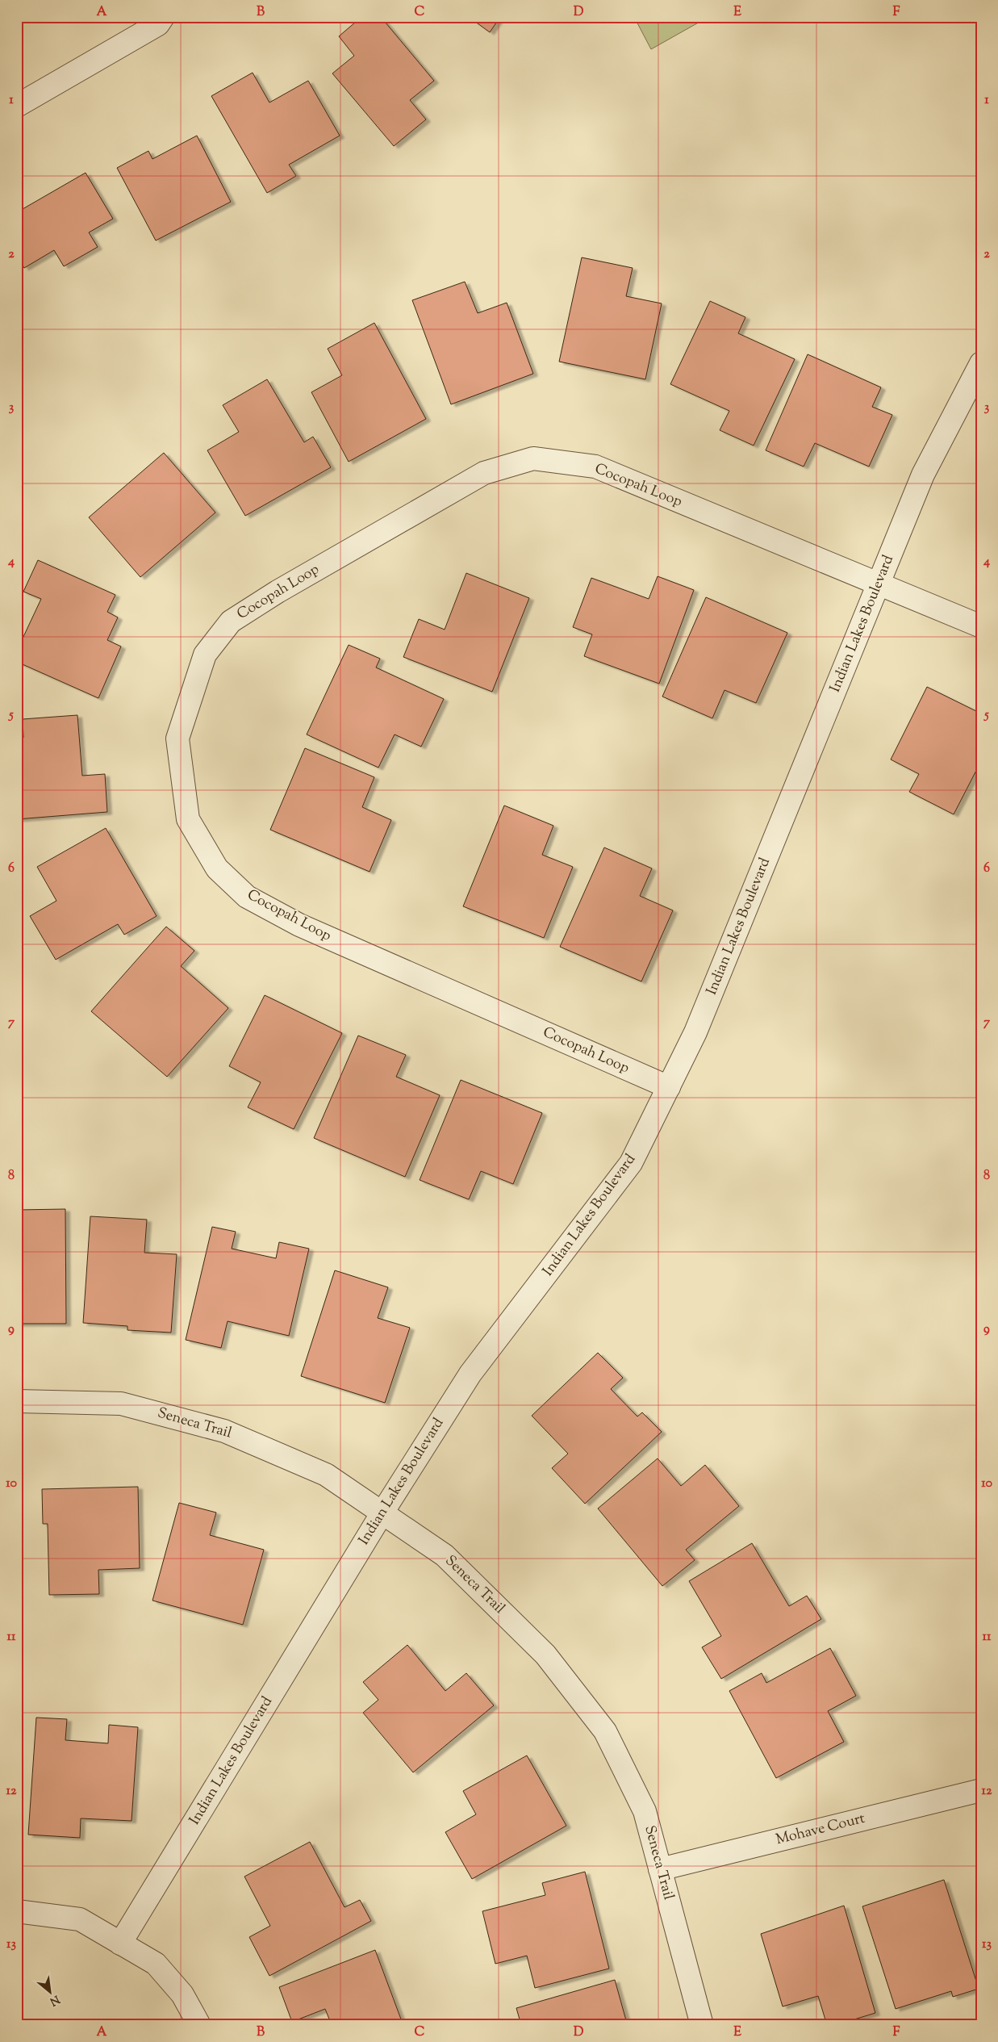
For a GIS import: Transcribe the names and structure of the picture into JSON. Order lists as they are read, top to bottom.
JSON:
{
  "streets": {
    "street": [
      "Cocopah Loop",
      "Indian Lakes Boulevard",
      "Seneca Trail",
      "Mohave Court"
    ]
  },
  "crossings": [
    ["Cocopah Loop", "Indian Lakes Boulevard"],
    ["Indian Lakes Boulevard", "Seneca Trail"],
    ["Seneca Trail", "Mohave Court"]
  ],
  "north": "bottom right",
  "grid": {
    "columns": [
      "A",
      "B",
      "C",
      "D",
      "E",
      "F"
    ],
    "rows": [
      "1",
      "2",
      "3",
      "4",
      "5",
      "6",
      "7",
      "8",
      "9",
      "10",
      "11",
      "12",
      "13"
    ]
  }
}
